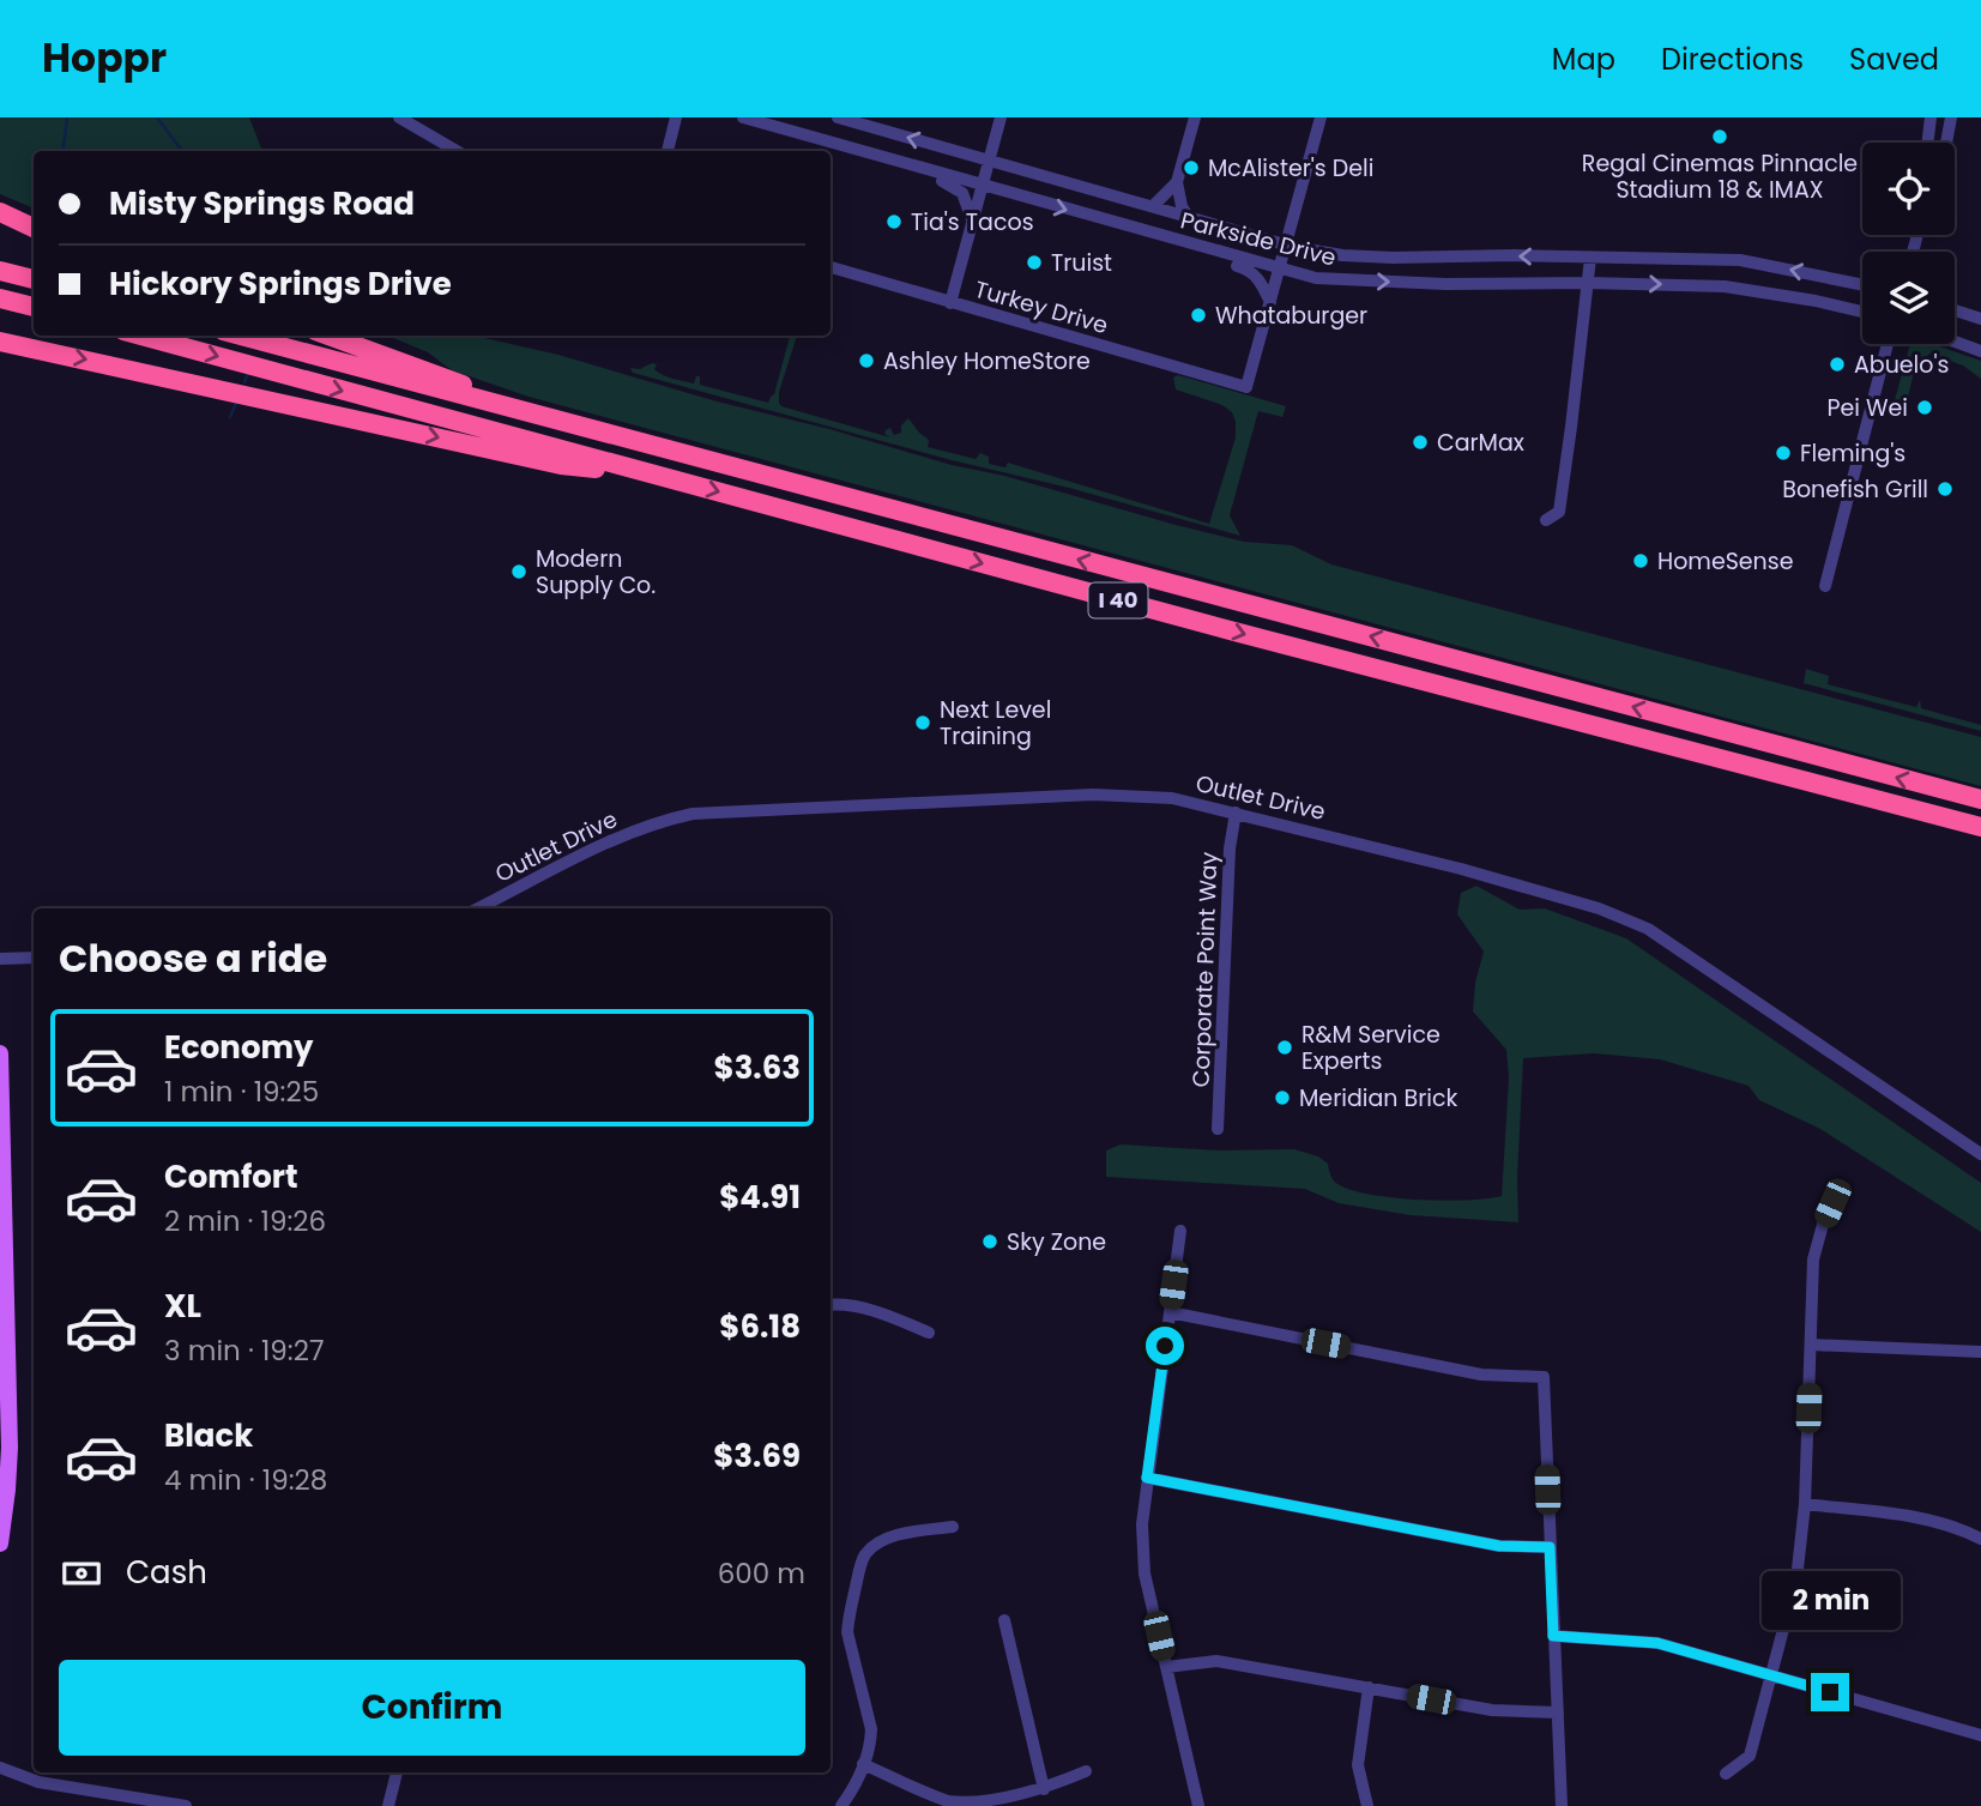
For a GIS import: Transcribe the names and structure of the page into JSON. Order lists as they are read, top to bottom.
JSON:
{
  "streets": {
    "highway": ["I 40"],
    "street": [
      "Parkside Drive",
      "Turkey Drive",
      "Outlet Drive",
      "Corporate Point Way"
    ]
  },
  "crossings": [
    ["Outlet Drive", "Corporate Point Way"]
  ],
  "places": [
    "Regal Cinemas Pinnacle Stadium 18 & IMAX",
    "McAlister's Deli",
    "Tia's Tacos",
    "Truist",
    "Whataburger",
    "Ashley HomeStore",
    "Abuelo's",
    "Pei Wei",
    "CarMax",
    "Fleming's",
    "Bonefish Grill",
    "HomeSense",
    "Modern Supply Co.",
    "Next Level Training",
    "R&M Service Experts",
    "Meridian Brick",
    "Sky Zone"
  ],
  "page": {
    "header": "Hoppr",
    "nav": ["Map", "Directions", "Saved"],
    "banner": ["Misty Springs Road", "Hickory Springs Drive"],
    "heading": "Choose a ride",
    "list": [
      {
        "name": "Economy",
        "note": "1 min · 19:25",
        "value": "$3.63"
      },
      {
        "name": "Comfort",
        "note": "2 min · 19:26",
        "value": "$4.91"
      },
      {
        "name": "XL",
        "note": "3 min · 19:27",
        "value": "$6.18"
      },
      {
        "name": "Black",
        "note": "4 min · 19:28",
        "value": "$3.69"
      }
    ],
    "pay": ["Cash", "600 m"],
    "bubble": "2 min",
    "buttons": "Confirm"
  }
}
